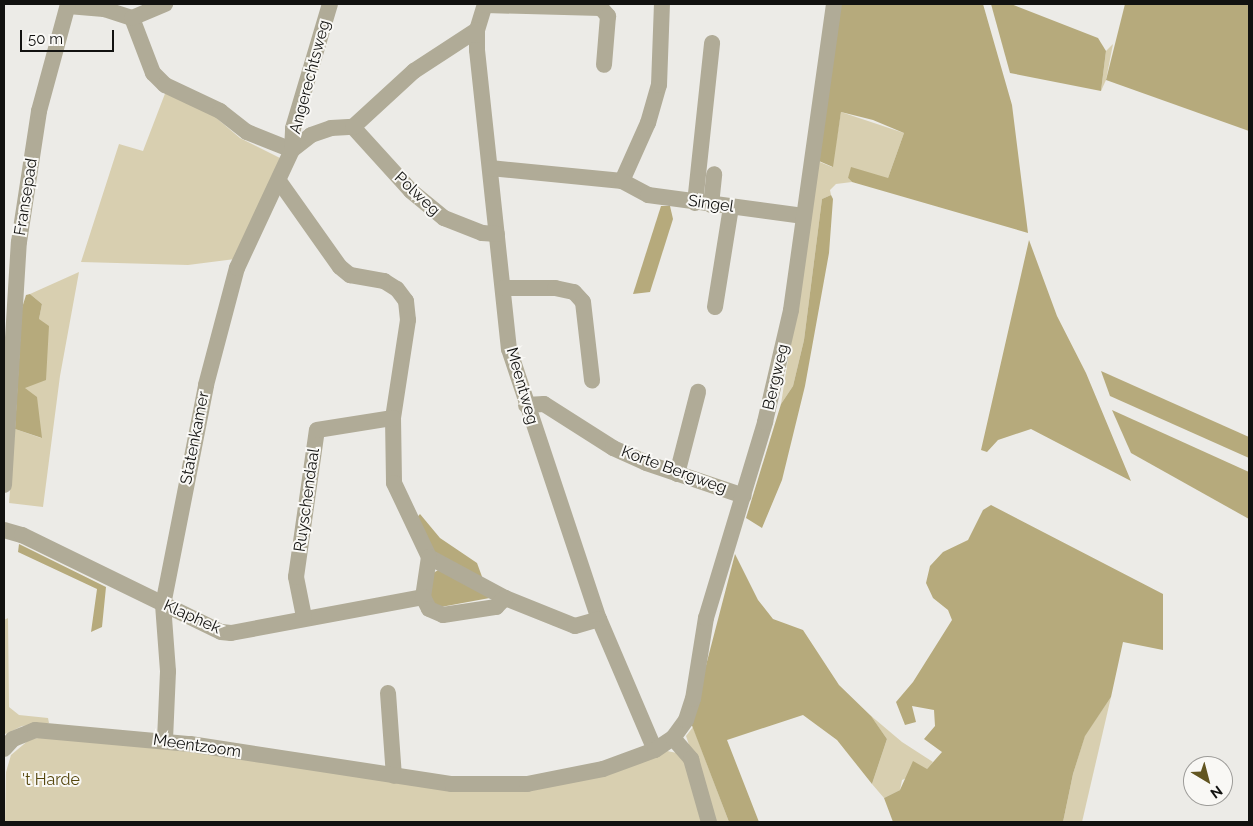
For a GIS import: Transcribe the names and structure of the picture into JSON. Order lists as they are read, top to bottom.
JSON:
{
  "streets": {
    "street": [
      "Angerechtsweg",
      "Polweg",
      "Fransepad",
      "Singel",
      "Bergweg",
      "Meentweg",
      "Statenkamer",
      "Korte Bergweg",
      "Ruyschendaal",
      "Klaphek",
      "Meentzoom"
    ]
  },
  "crossings": [
    ["Angerechtsweg", "Statenkamer"],
    ["Polweg", "Meentweg"],
    ["Singel", "Bergweg"],
    ["Singel", "Meentweg"],
    ["Bergweg", "Korte Bergweg"],
    ["Bergweg", "Meentzoom"],
    ["Meentweg", "Korte Bergweg"],
    ["Meentweg", "Meentzoom"],
    ["Statenkamer", "Klaphek"],
    ["Statenkamer", "Meentzoom"],
    ["Ruyschendaal", "Klaphek"]
  ],
  "parks": ["'t Harde"],
  "scale_bar": "50 m",
  "north": "bottom right"
}
